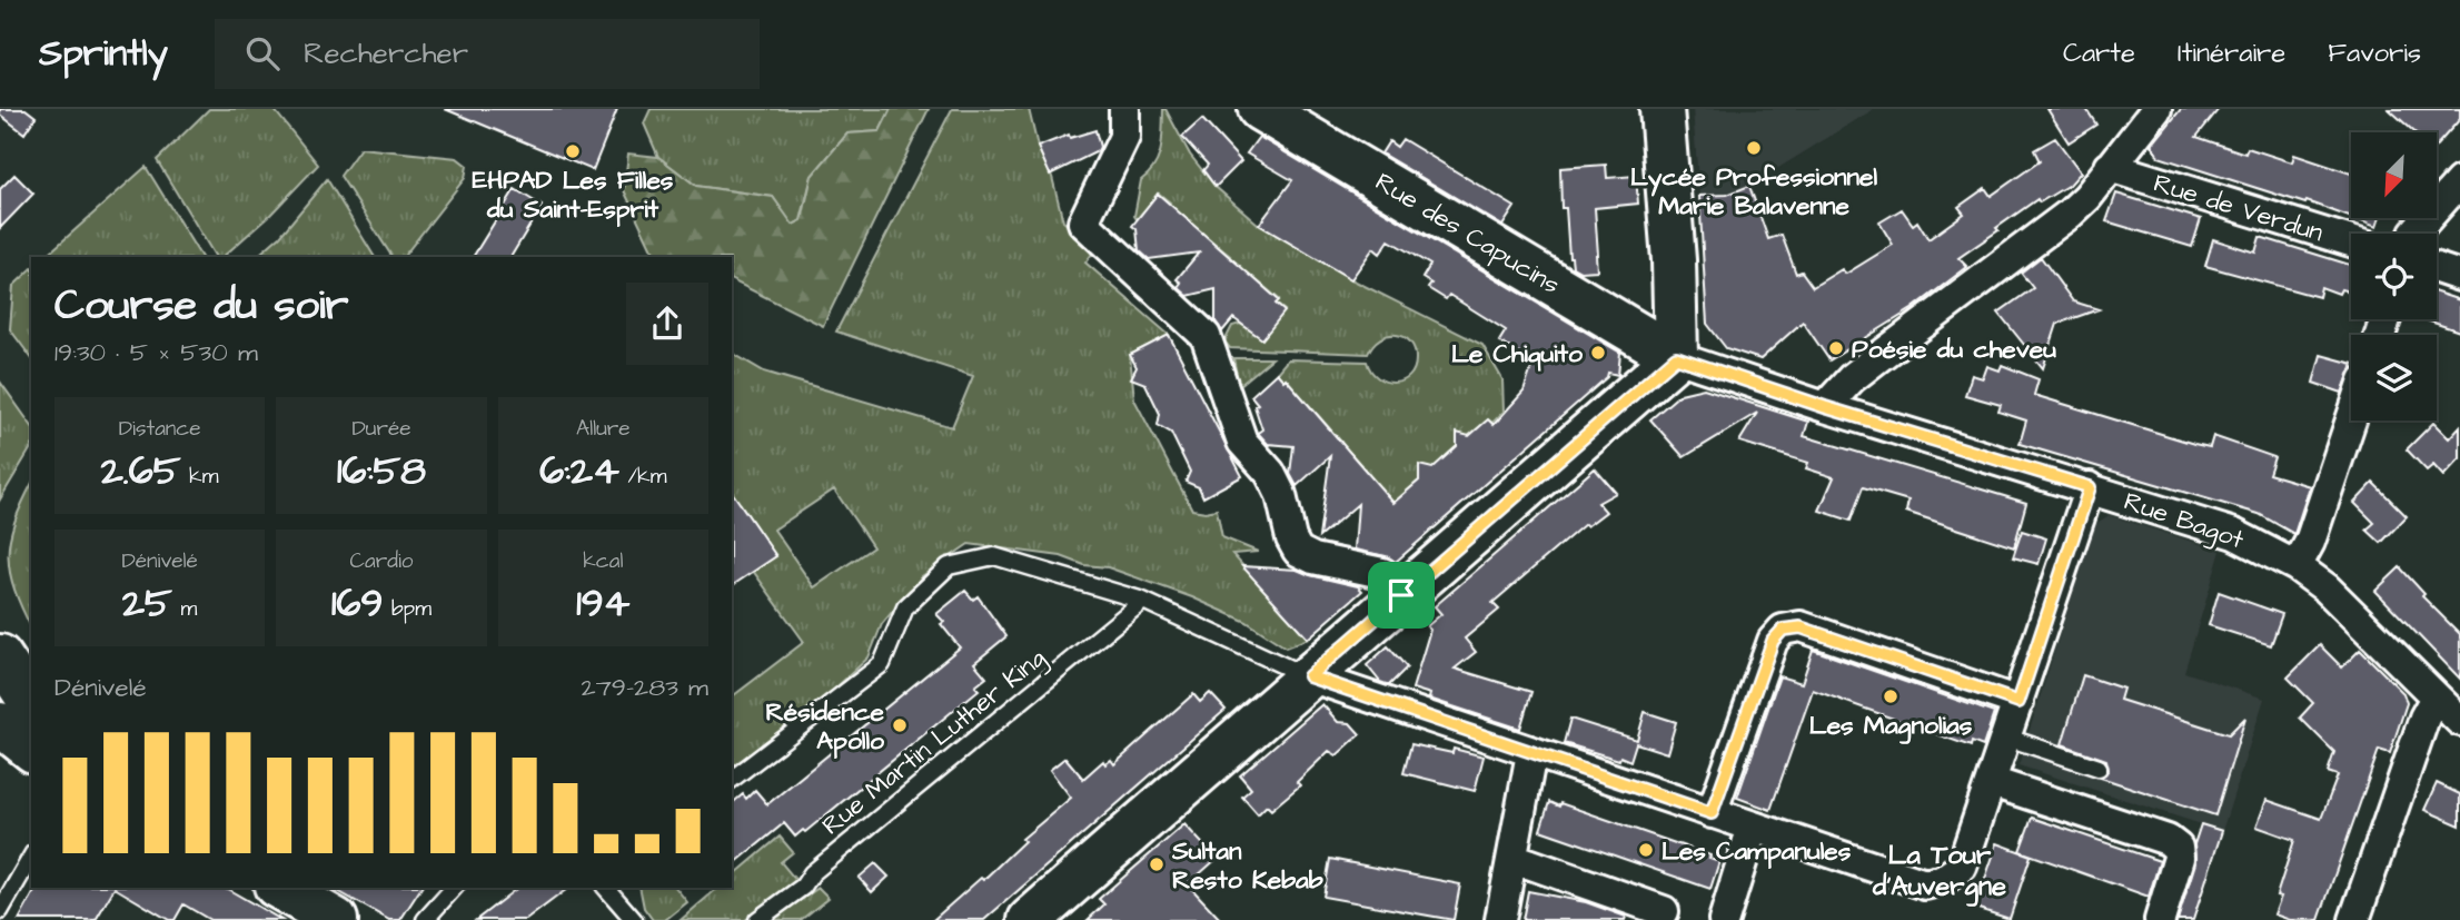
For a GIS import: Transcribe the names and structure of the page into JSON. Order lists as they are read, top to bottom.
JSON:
{
  "streets": {
    "street": ["Rue de Verdun", "Rue des Capucins", "Rue Bagot"],
    "lane": ["Rue Martin Luther King"]
  },
  "crossings": [
    ["Rue des Capucins", "Rue Bagot"]
  ],
  "districts": ["La Tour d'Auvergne"],
  "places": [
    "Lycée Professionnel Marie Balavenne",
    "EHPAD Les Filles du Saint-Esprit",
    "Poésie du cheveu",
    "Le Chiquito",
    "Les Magnolias",
    "Résidence Apollo",
    "Les Campanules",
    "Sultan Resto Kebab"
  ],
  "north": "bottom left",
  "page": {
    "header": "Sprintly",
    "search": "Rechercher",
    "nav": ["Carte", "Itinéraire", "Favoris"],
    "heading": ["Course du soir", "19:30 · 5 × 530 m"],
    "stats": [
      ["Distance", "2.65 km"],
      ["Durée", "16:58"],
      ["Allure", "6:24 /km"],
      ["Dénivelé", "25 m"],
      ["Cardio", "169 bpm"],
      ["kcal", "194"]
    ],
    "chart": ["Dénivelé", "279–283 m"]
  }
}
